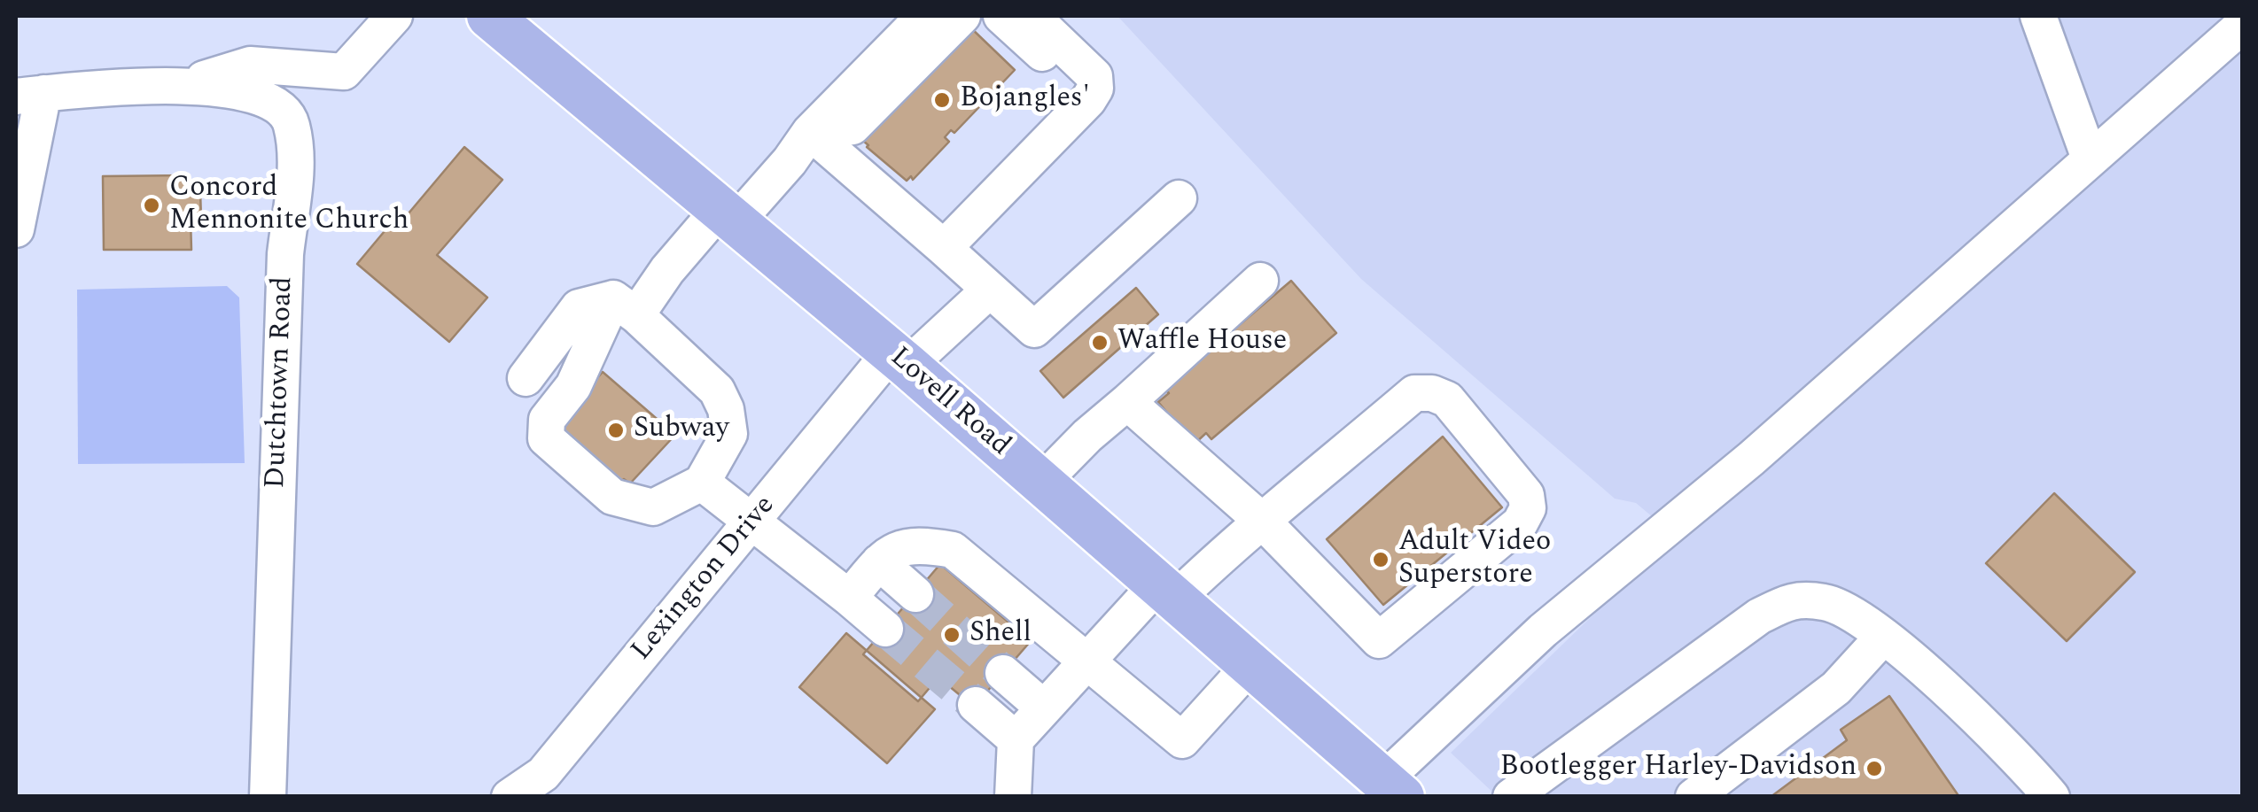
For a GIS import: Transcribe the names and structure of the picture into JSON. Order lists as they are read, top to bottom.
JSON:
{
  "streets": {
    "main road": ["Lovell Road"],
    "street": ["Dutchtown Road", "Lexington Drive"]
  },
  "crossings": [
    ["Lovell Road", "Lexington Drive"]
  ],
  "places": [
    "Bojangles'",
    "Concord Mennonite Church",
    "Waffle House",
    "Subway",
    "Adult Video Superstore",
    "Shell",
    "Bootlegger Harley-Davidson"
  ]
}
